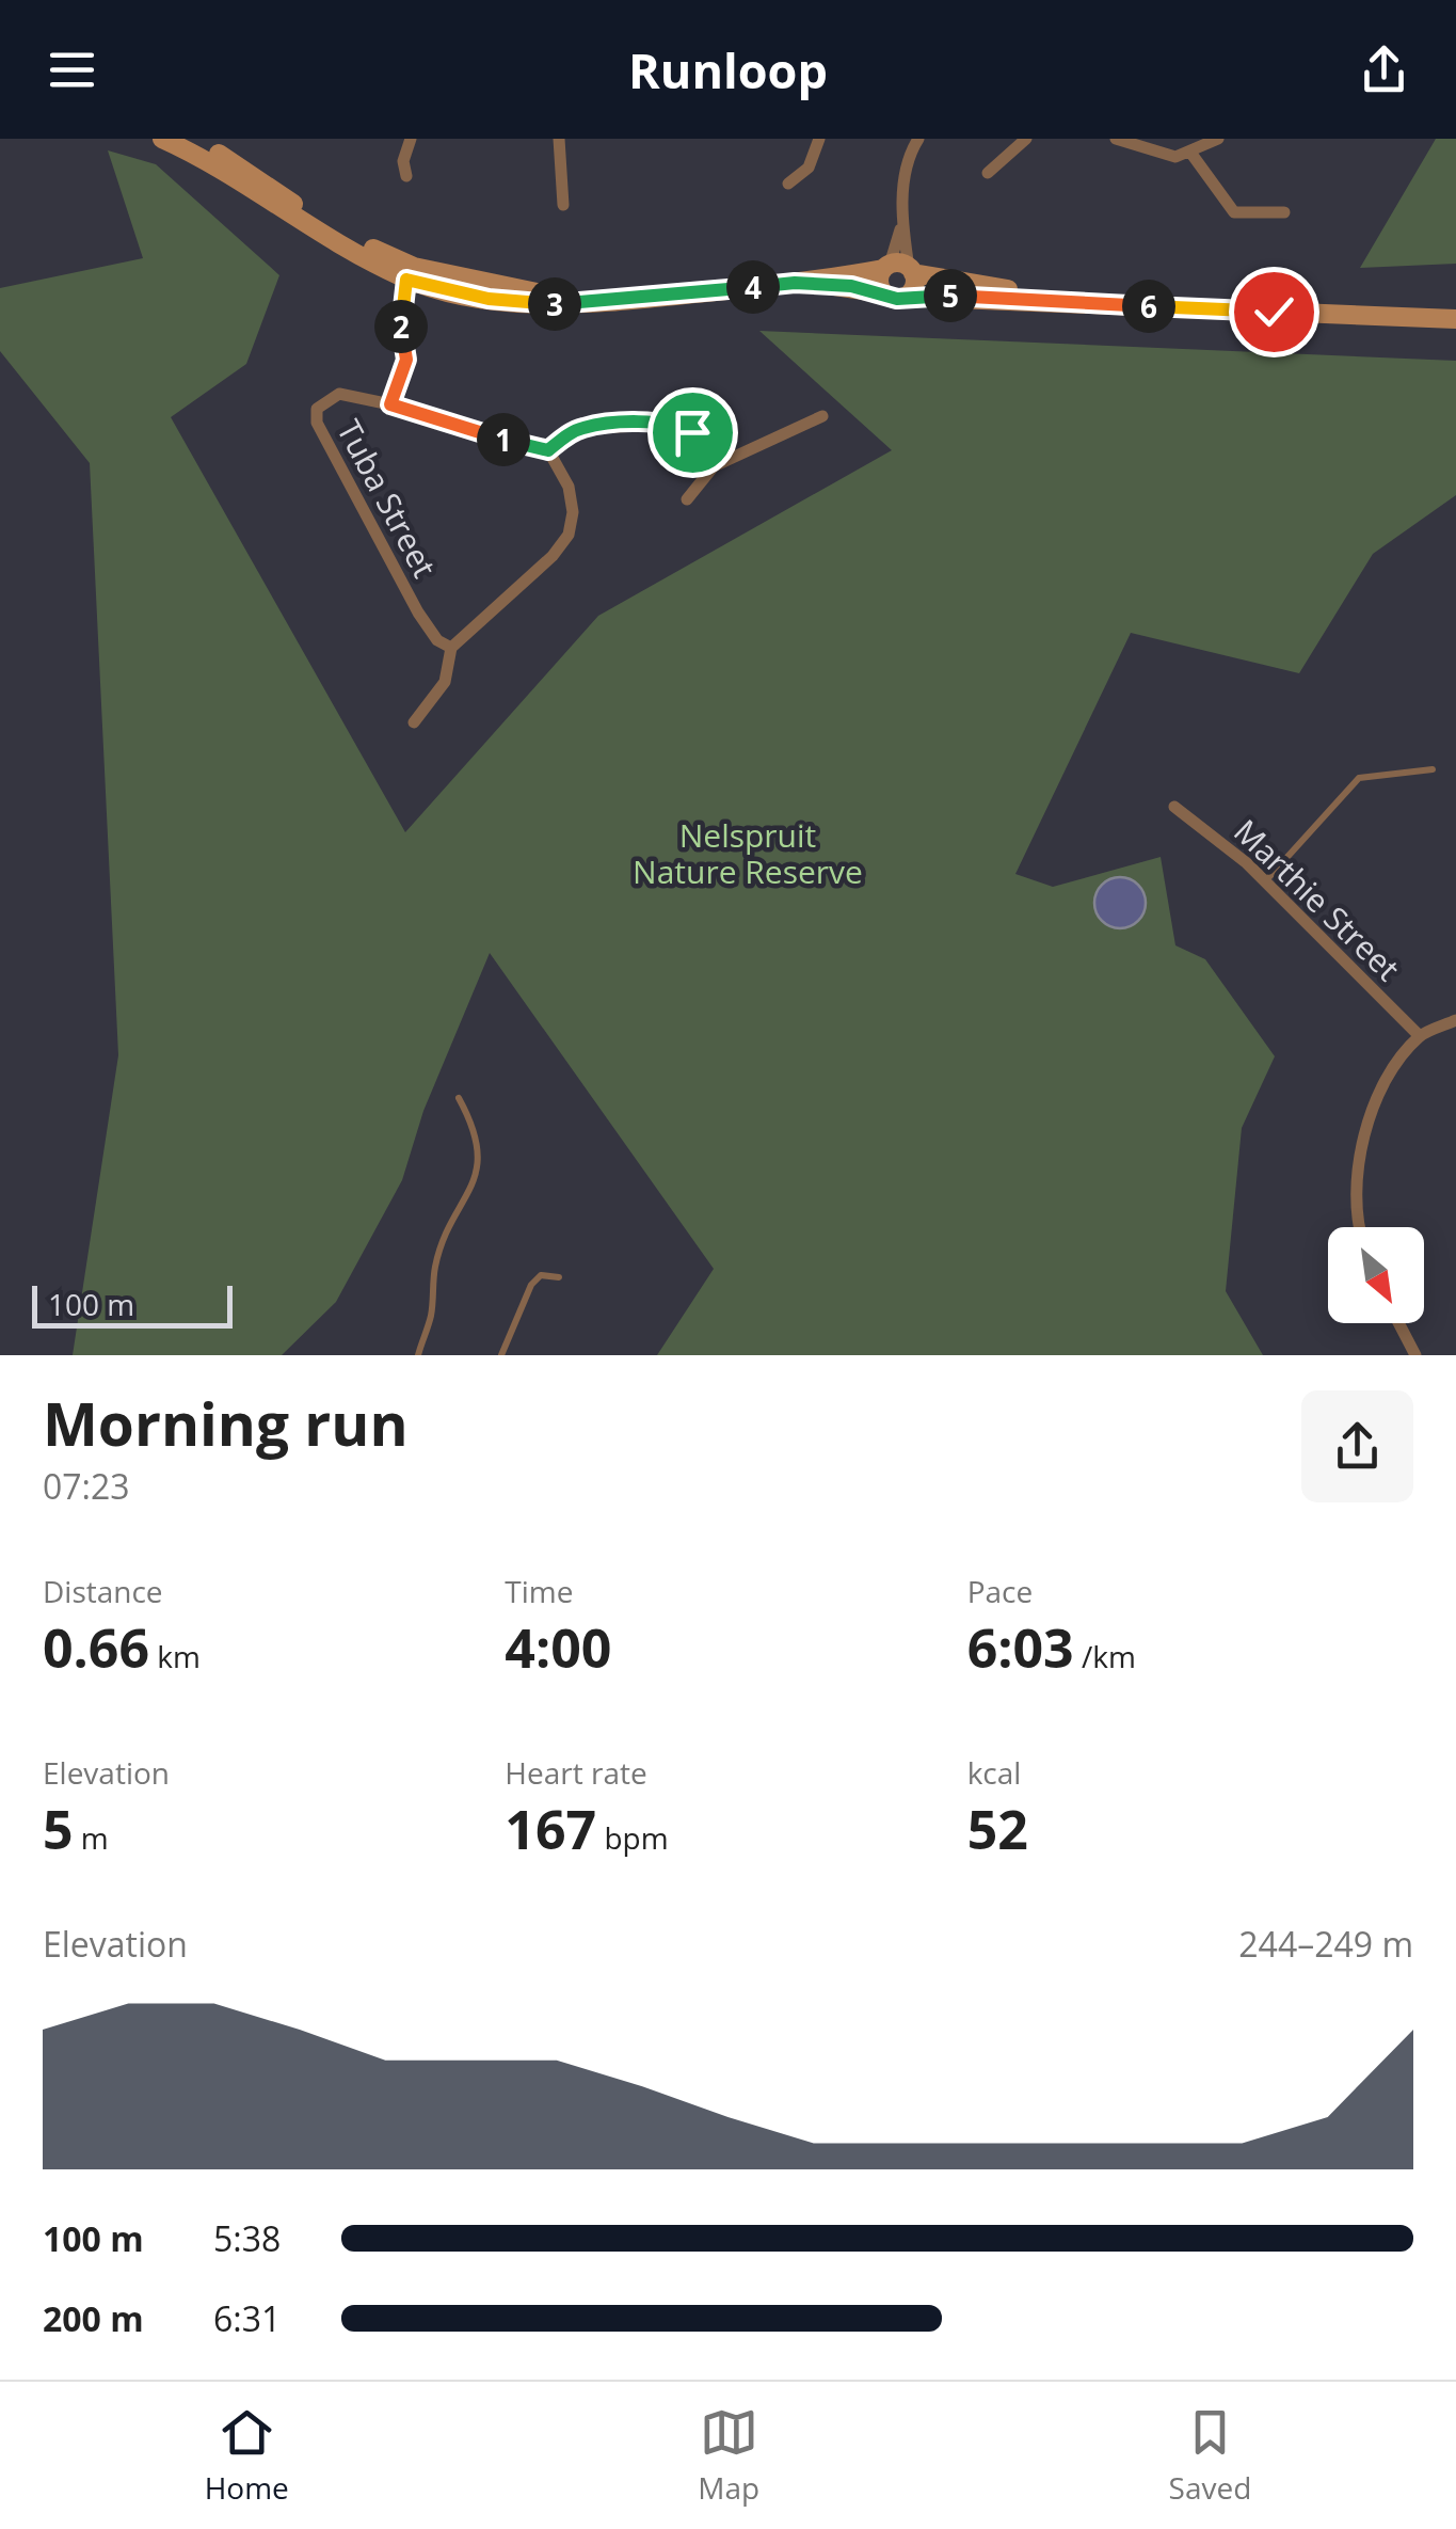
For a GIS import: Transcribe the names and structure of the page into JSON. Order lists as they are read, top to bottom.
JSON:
{
  "streets": {
    "street": ["Tuba Street", "Marthie Street"]
  },
  "parks": ["Nelspruit Nature Reserve"],
  "scale_bar": "100 m",
  "north": "bottom right",
  "page": {
    "header": "Runloop",
    "pins": [
      "4",
      "5",
      "3",
      "6",
      "2",
      "1"
    ],
    "scale": "100 m",
    "heading": ["Morning run", "07:23"],
    "stats": [
      ["Distance", "0.66 km"],
      ["Time", "4:00"],
      ["Pace", "6:03 /km"],
      ["Elevation", "5 m"],
      ["Heart rate", "167 bpm"],
      ["kcal", "52"]
    ],
    "chart": ["Elevation", "244–249 m"],
    "list": [
      {
        "name": "100 m",
        "note": "5:38"
      },
      {
        "name": "200 m",
        "note": "6:31"
      }
    ],
    "tabs": ["Home", "Map", "Saved"]
  }
}
